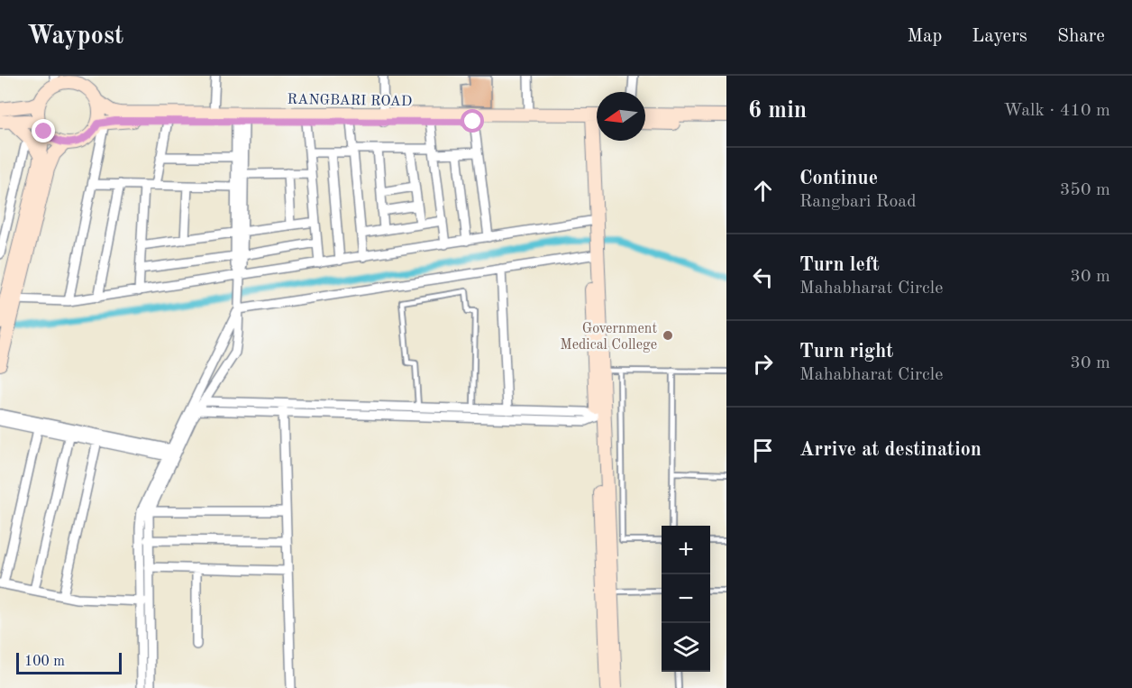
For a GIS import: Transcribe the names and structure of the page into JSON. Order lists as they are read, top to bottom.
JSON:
{
  "streets": {
    "street": ["RANGBARI ROAD"]
  },
  "places": ["Government Medical College"],
  "scale_bar": "100 m",
  "north": "left",
  "page": {
    "header": "Waypost",
    "nav": ["Map", "Layers", "Share"],
    "heading": ["6 min", "Walk · 410 m"],
    "list": [
      ["Continue", "Rangbari Road", "350 m"],
      ["Turn left", "Mahabharat Circle", "30 m"],
      ["Turn right", "Mahabharat Circle", "30 m"],
      "Arrive at destination"
    ],
    "map_buttons": ["+", "−"],
    "scale": "100 m"
  }
}
